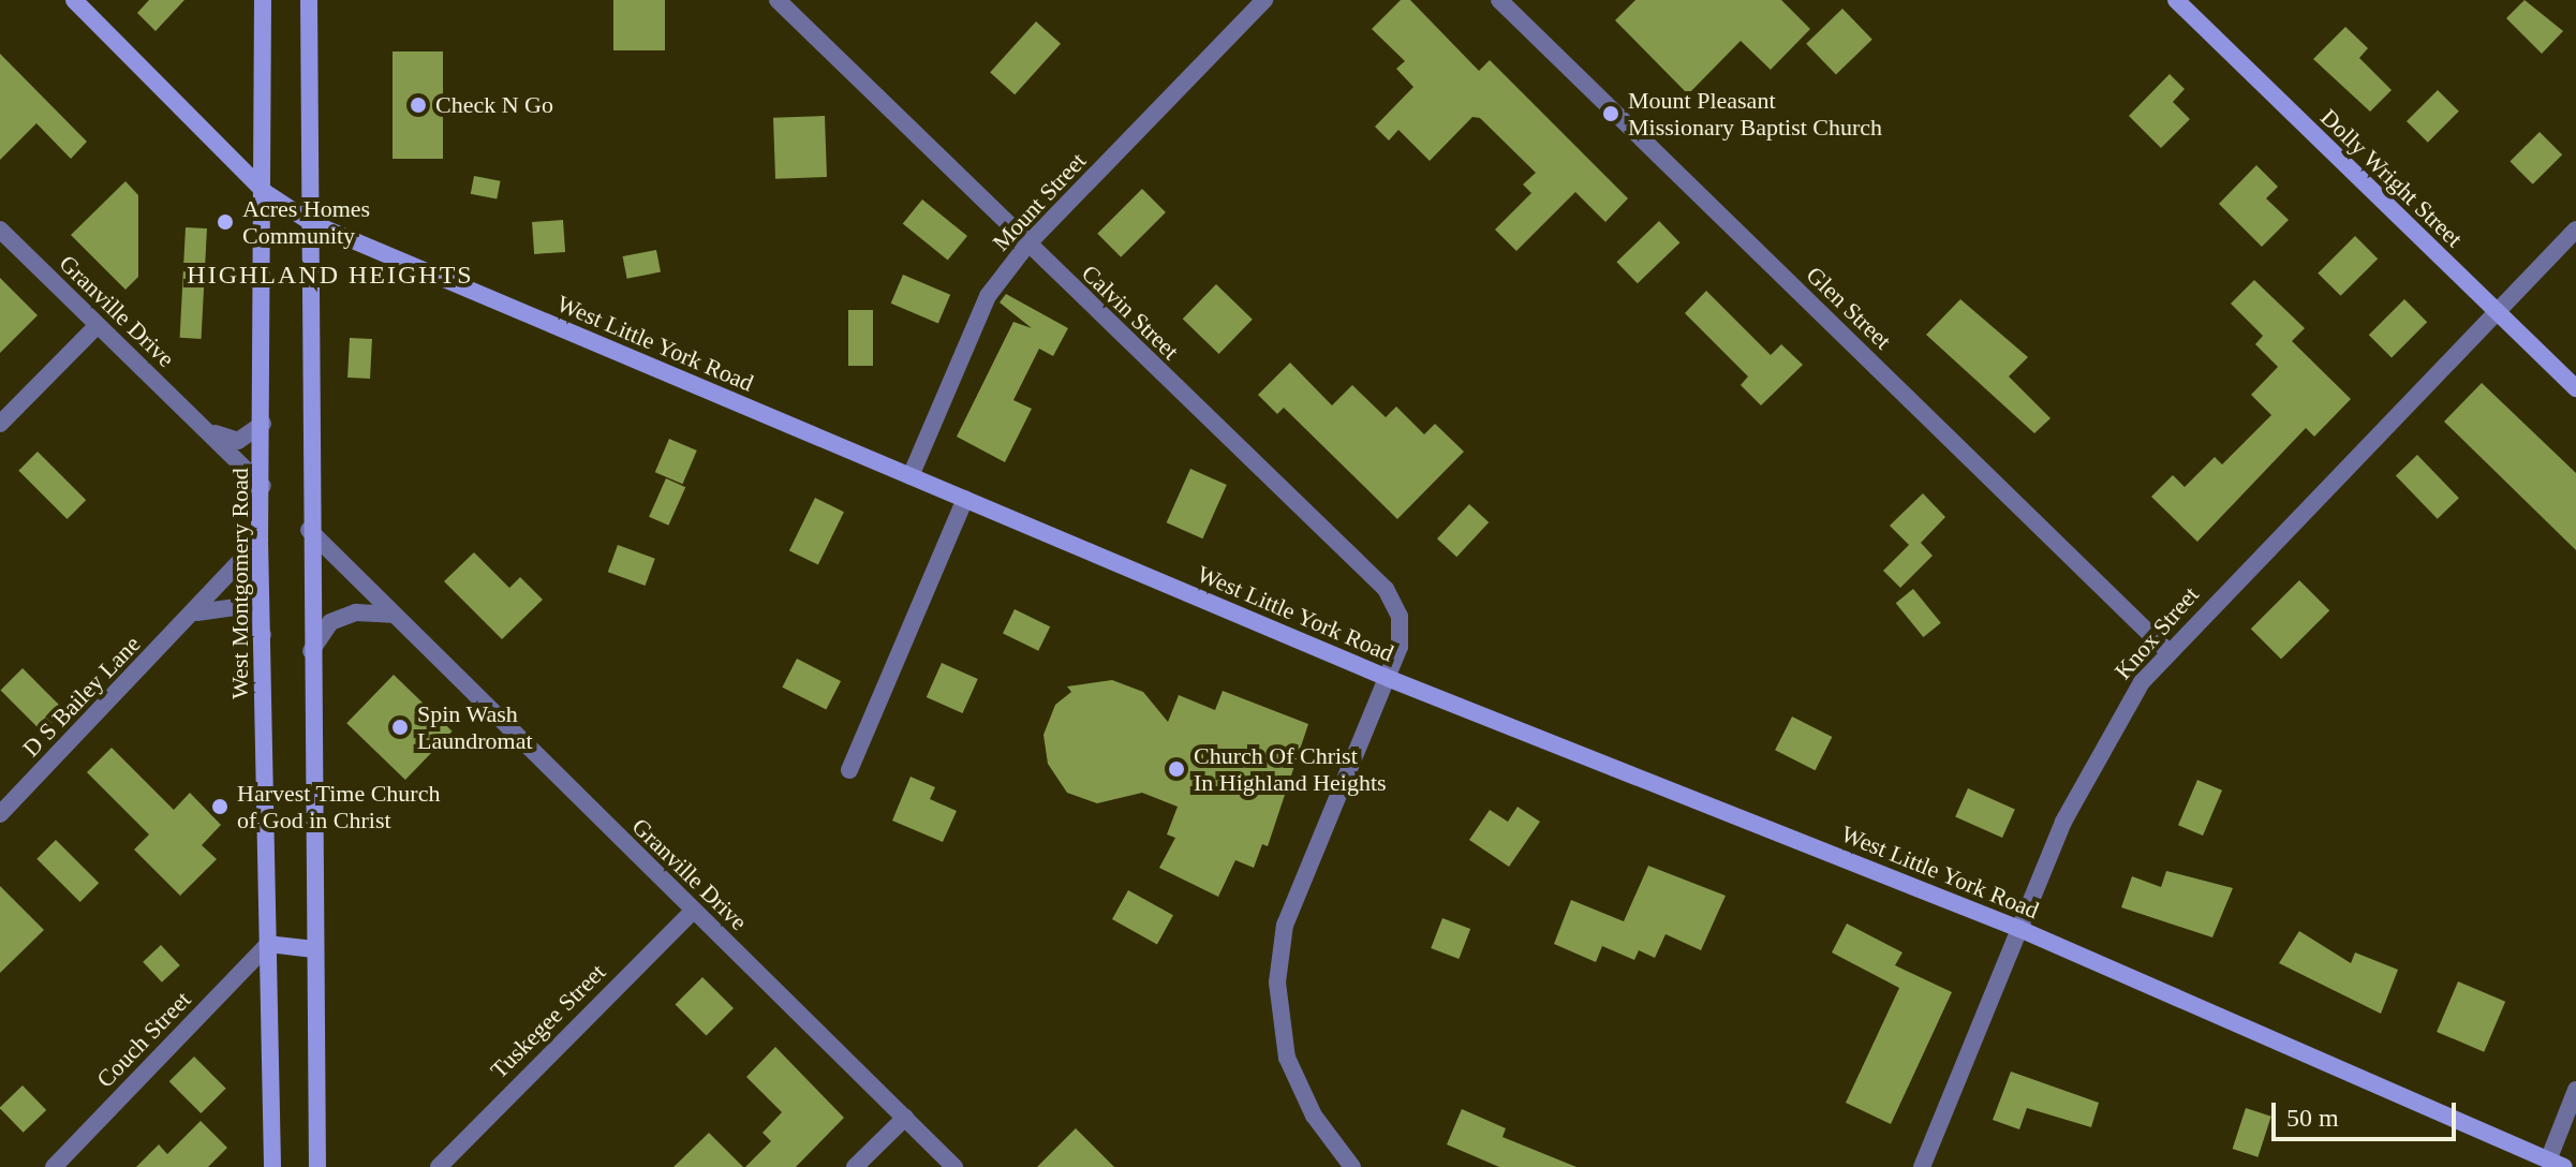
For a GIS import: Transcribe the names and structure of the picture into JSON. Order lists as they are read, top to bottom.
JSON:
{
  "streets": {
    "street": [
      "Dolly Wright Street",
      "Mount Street",
      "Glen Street",
      "Granville Drive",
      "Calvin Street",
      "West Little York Road",
      "West Montgomery Road",
      "Knox Street",
      "D S Bailey Lane",
      "Tuskegee Street",
      "Couch Street"
    ]
  },
  "crossings": [
    ["Dolly Wright Street", "Knox Street"],
    ["Mount Street", "Calvin Street"],
    ["Mount Street", "West Little York Road"],
    ["Glen Street", "Knox Street"],
    ["Granville Drive", "West Montgomery Road"],
    ["Granville Drive", "Tuskegee Street"],
    ["Calvin Street", "West Little York Road"],
    ["West Little York Road", "West Montgomery Road"],
    ["West Little York Road", "Knox Street"],
    ["West Montgomery Road", "D S Bailey Lane"],
    ["West Montgomery Road", "Couch Street"]
  ],
  "districts": ["HIGHLAND HEIGHTS"],
  "places": [
    "Check N Go",
    "Mount Pleasant Missionary Baptist Church",
    "Acres Homes Community",
    "Spin Wash Laundromat",
    "Church Of Christ In Highland Heights",
    "Harvest Time Church of God in Christ"
  ],
  "scale_bar": "50 m"
}
